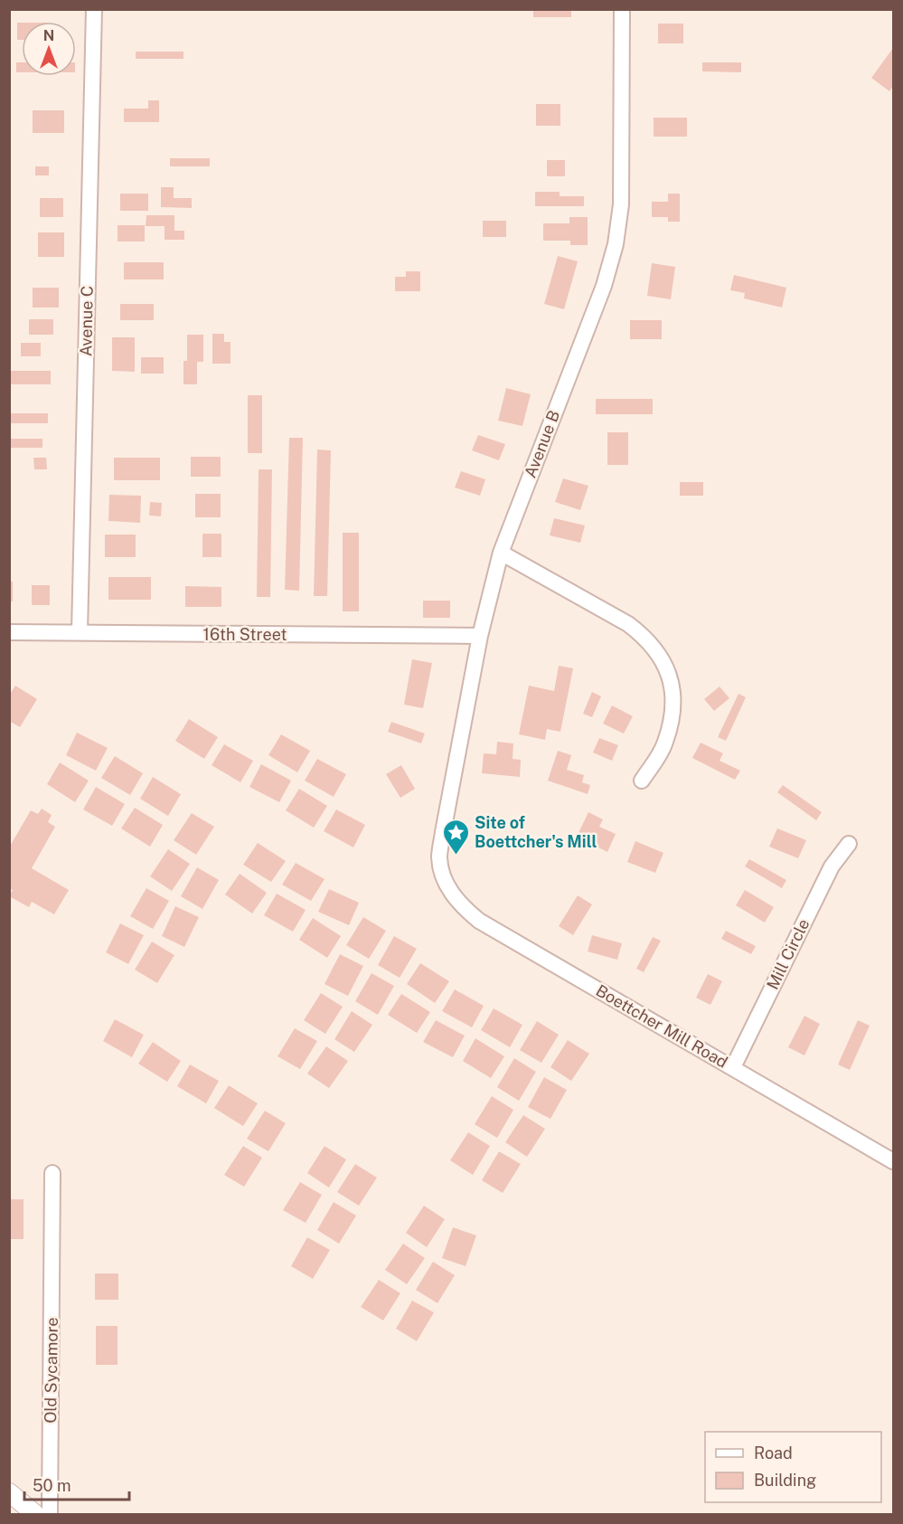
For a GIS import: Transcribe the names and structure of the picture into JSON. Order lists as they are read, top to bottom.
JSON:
{
  "streets": {
    "street": [
      "Avenue C",
      "Avenue B",
      "16th Street",
      "Mill Circle",
      "Boettcher Mill Road",
      "Old Sycamore"
    ]
  },
  "crossings": [
    ["Avenue C", "16th Street"],
    ["Avenue B", "16th Street"],
    ["Avenue B", "Boettcher Mill Road"],
    ["Mill Circle", "Boettcher Mill Road"]
  ],
  "places": {
    "place": ["Site of Boettcher's Mill"]
  },
  "legend": ["Road", "Building"],
  "scale_bar": "50 m",
  "north": "top"
}
